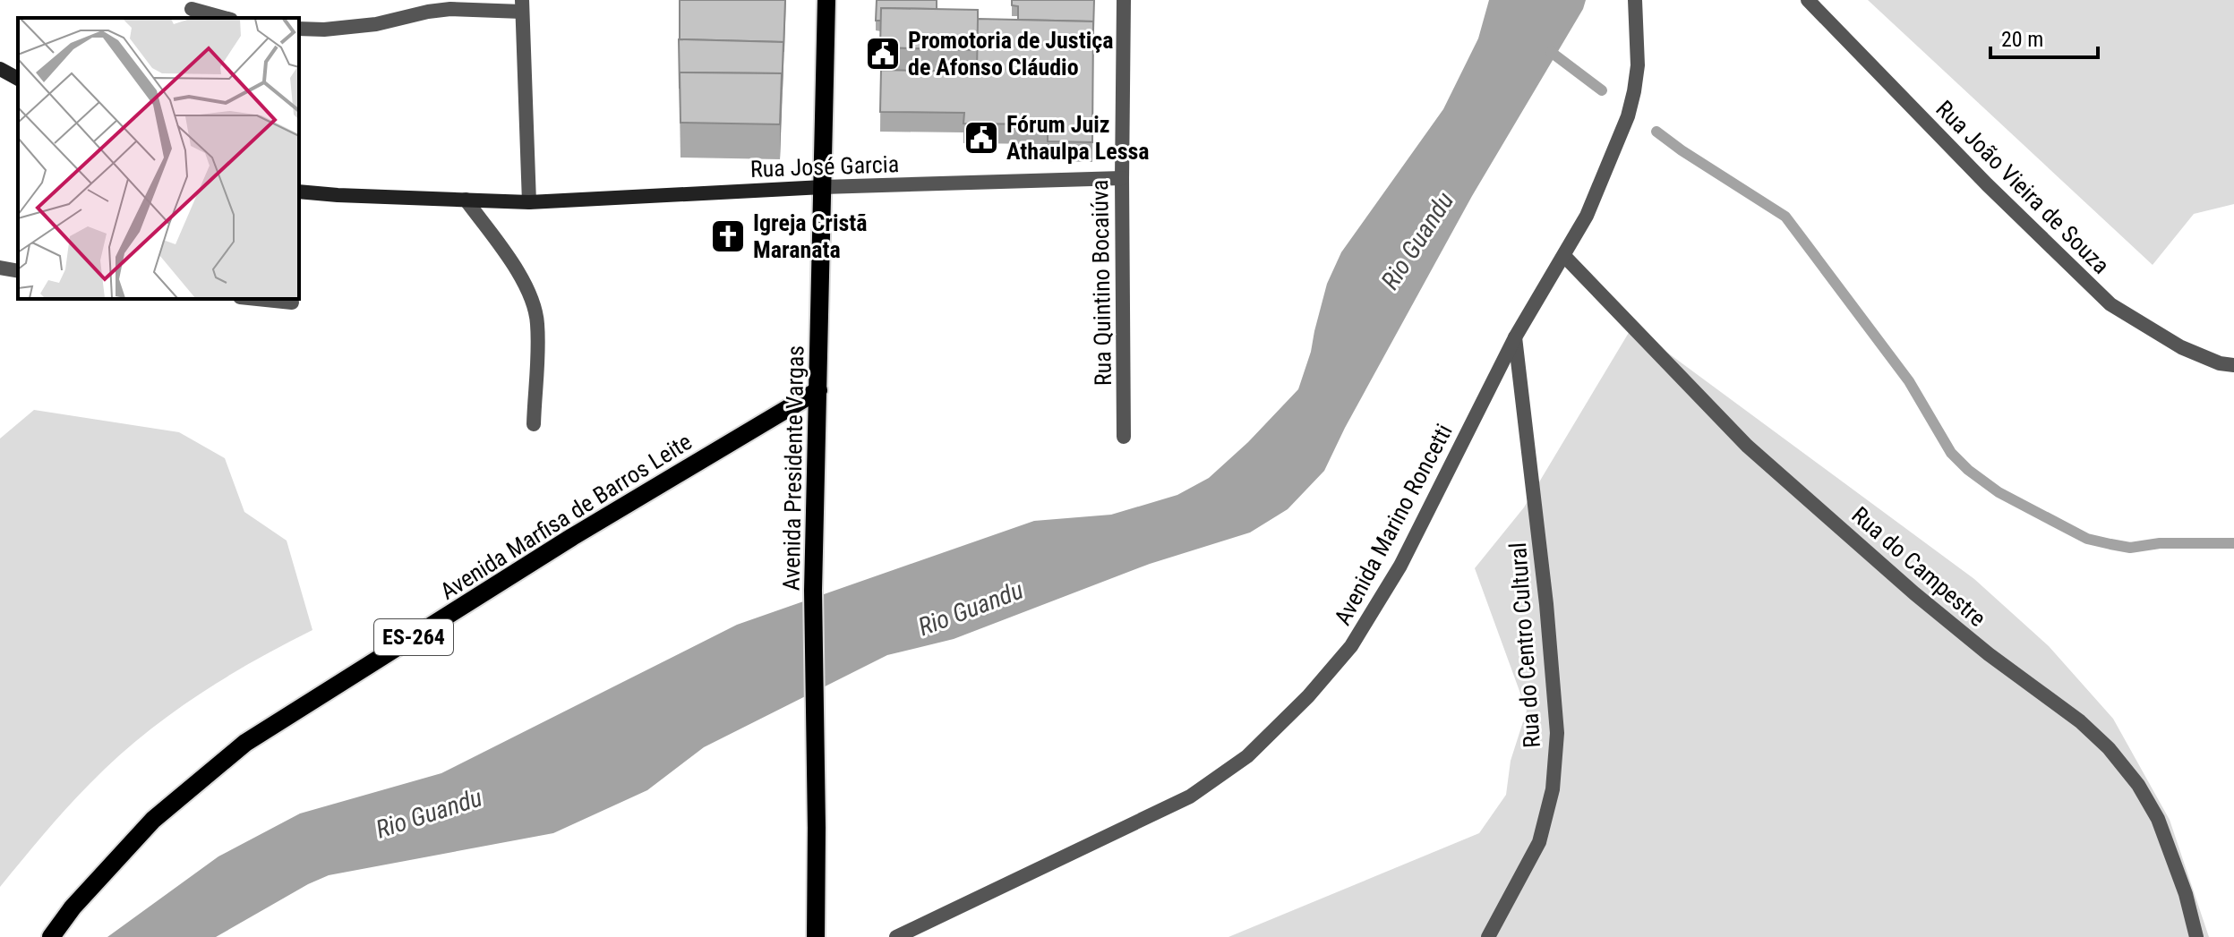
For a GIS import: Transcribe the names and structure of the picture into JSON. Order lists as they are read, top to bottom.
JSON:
{
  "streets": {
    "main road": [
      "Rua José Garcia",
      "Avenida Presidente Vargas",
      "Avenida Marfisa de Barros Leite",
      "ES-264"
    ],
    "street": [
      "Rua João Vieira de Souza",
      "Rua Quintino Bocaiúva",
      "Avenida Marino Roncetti",
      "Rua do Campestre",
      "Rua do Centro Cultural"
    ]
  },
  "crossings": [
    ["Rua José Garcia", "Rua Quintino Bocaiúva"],
    ["Rua José Garcia", "Avenida Presidente Vargas"],
    ["Avenida Presidente Vargas", "Avenida Marfisa de Barros Leite"],
    ["Avenida Marino Roncetti", "Rua do Campestre"],
    ["Avenida Marino Roncetti", "Rua do Centro Cultural"]
  ],
  "water": ["Rio Guandu"],
  "places": {
    "public building": ["Promotoria de Justiça de Afonso Cláudio", "Fórum Juiz Athaulpa Lessa"],
    "church": ["Igreja Cristã Maranata"]
  },
  "scale_bar": "20 m"
}
